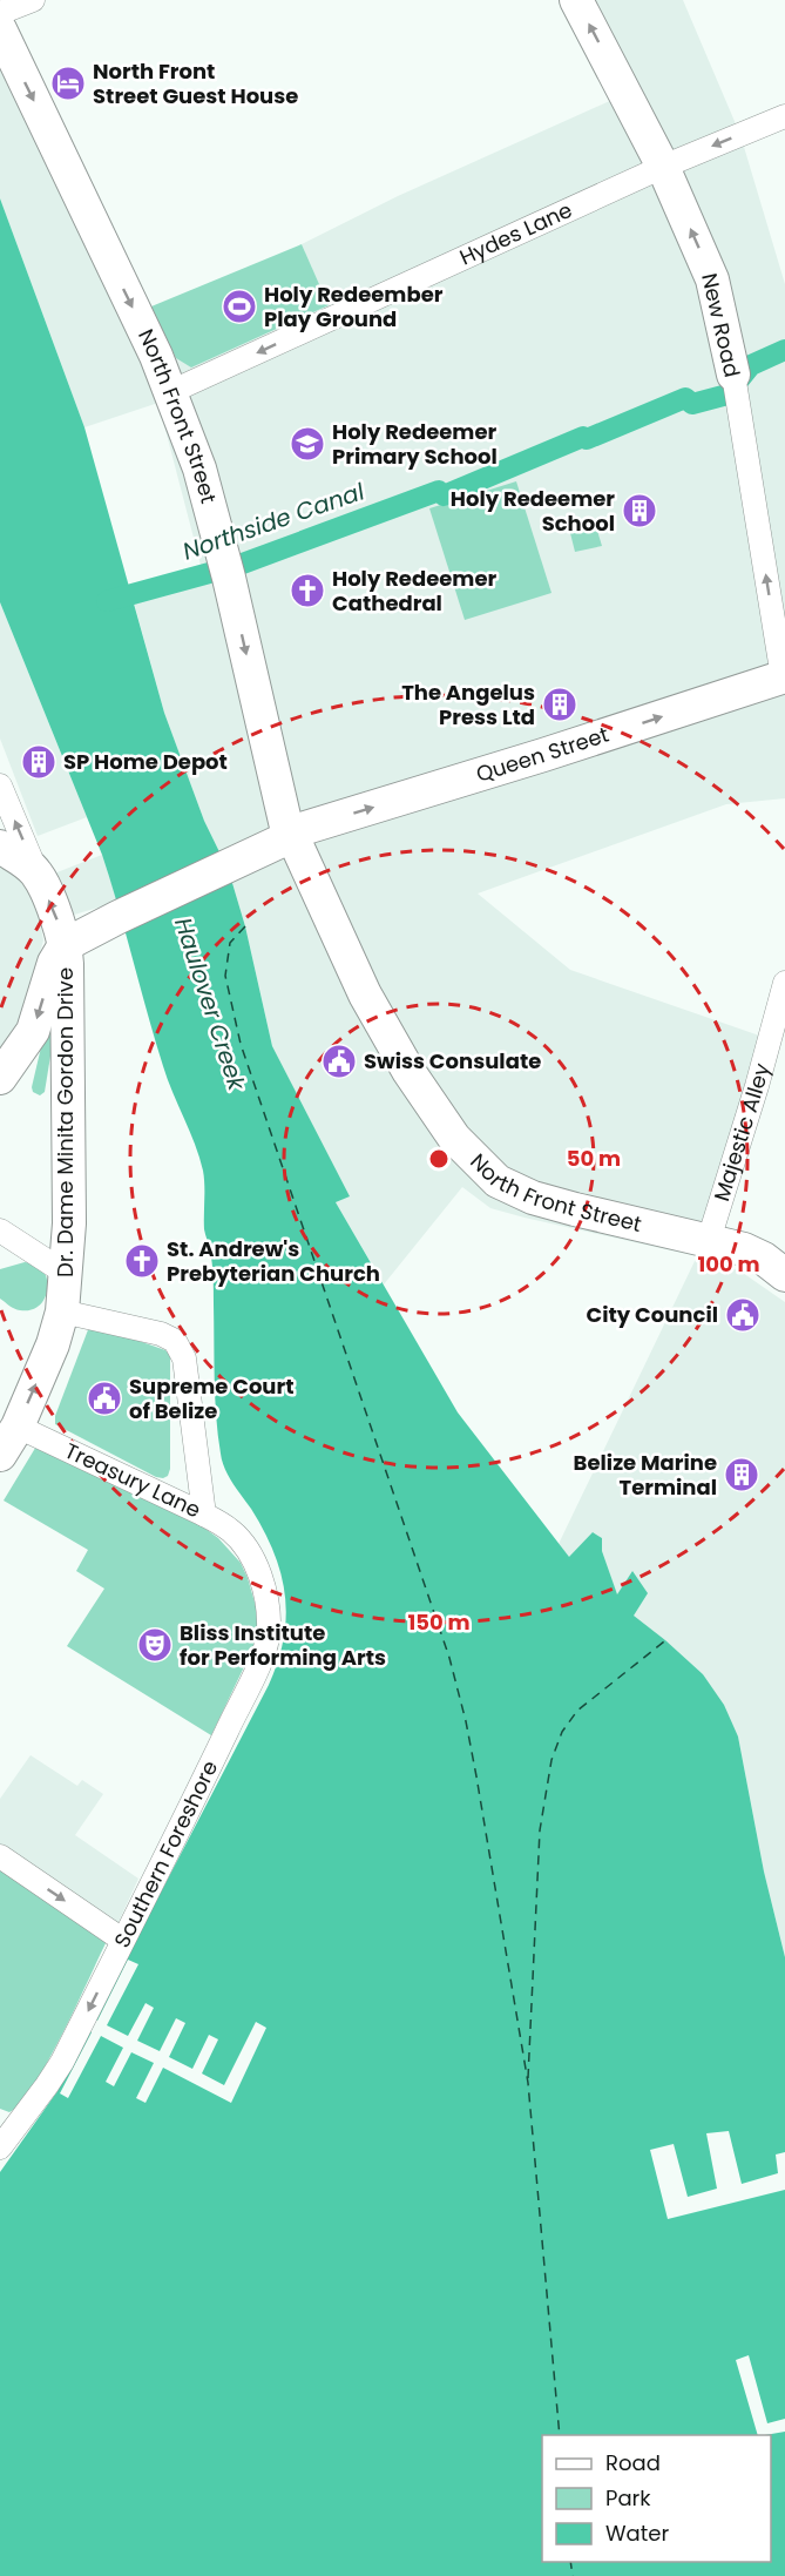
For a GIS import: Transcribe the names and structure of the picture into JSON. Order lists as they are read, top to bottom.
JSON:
{
  "streets": {
    "main road": [
      "New Road",
      "North Front Street",
      "Queen Street",
      "Dr. Dame Minita Gordon Drive"
    ],
    "street": [
      "Hydes Lane",
      "Majestic Alley",
      "Treasury Lane",
      "Southern Foreshore"
    ]
  },
  "crossings": [
    ["Hydes Lane", "New Road"],
    ["Hydes Lane", "North Front Street"],
    ["New Road", "Queen Street"],
    ["North Front Street", "Queen Street"],
    ["North Front Street", "Majestic Alley"],
    ["Queen Street", "Dr. Dame Minita Gordon Drive"],
    ["Dr. Dame Minita Gordon Drive", "Treasury Lane"],
    ["Treasury Lane", "Southern Foreshore"]
  ],
  "one_way": [
    "Hydes Lane",
    "New Road",
    "North Front Street",
    "Queen Street",
    "Southern Foreshore"
  ],
  "water": ["Northside Canal", "Haulover Creek"],
  "places": {
    "hotel": ["North Front Street Guest House"],
    "sports": ["Holy Redeember Play Ground"],
    "school or university": ["Holy Redeemer Primary School"],
    "building": [
      "Holy Redeemer School",
      "The Angelus Press Ltd",
      "SP Home Depot",
      "Belize Marine Terminal"
    ],
    "church": ["Holy Redeemer Cathedral", "St. Andrew's Prebyterian Church"],
    "public building": ["Swiss Consulate", "City Council", "Supreme Court of Belize"],
    "theatre": ["Bliss Institute for Performing Arts"]
  },
  "legend": ["Road", "Park", "Water"],
  "rings": ["50 m", "100 m", "150 m"]
}
